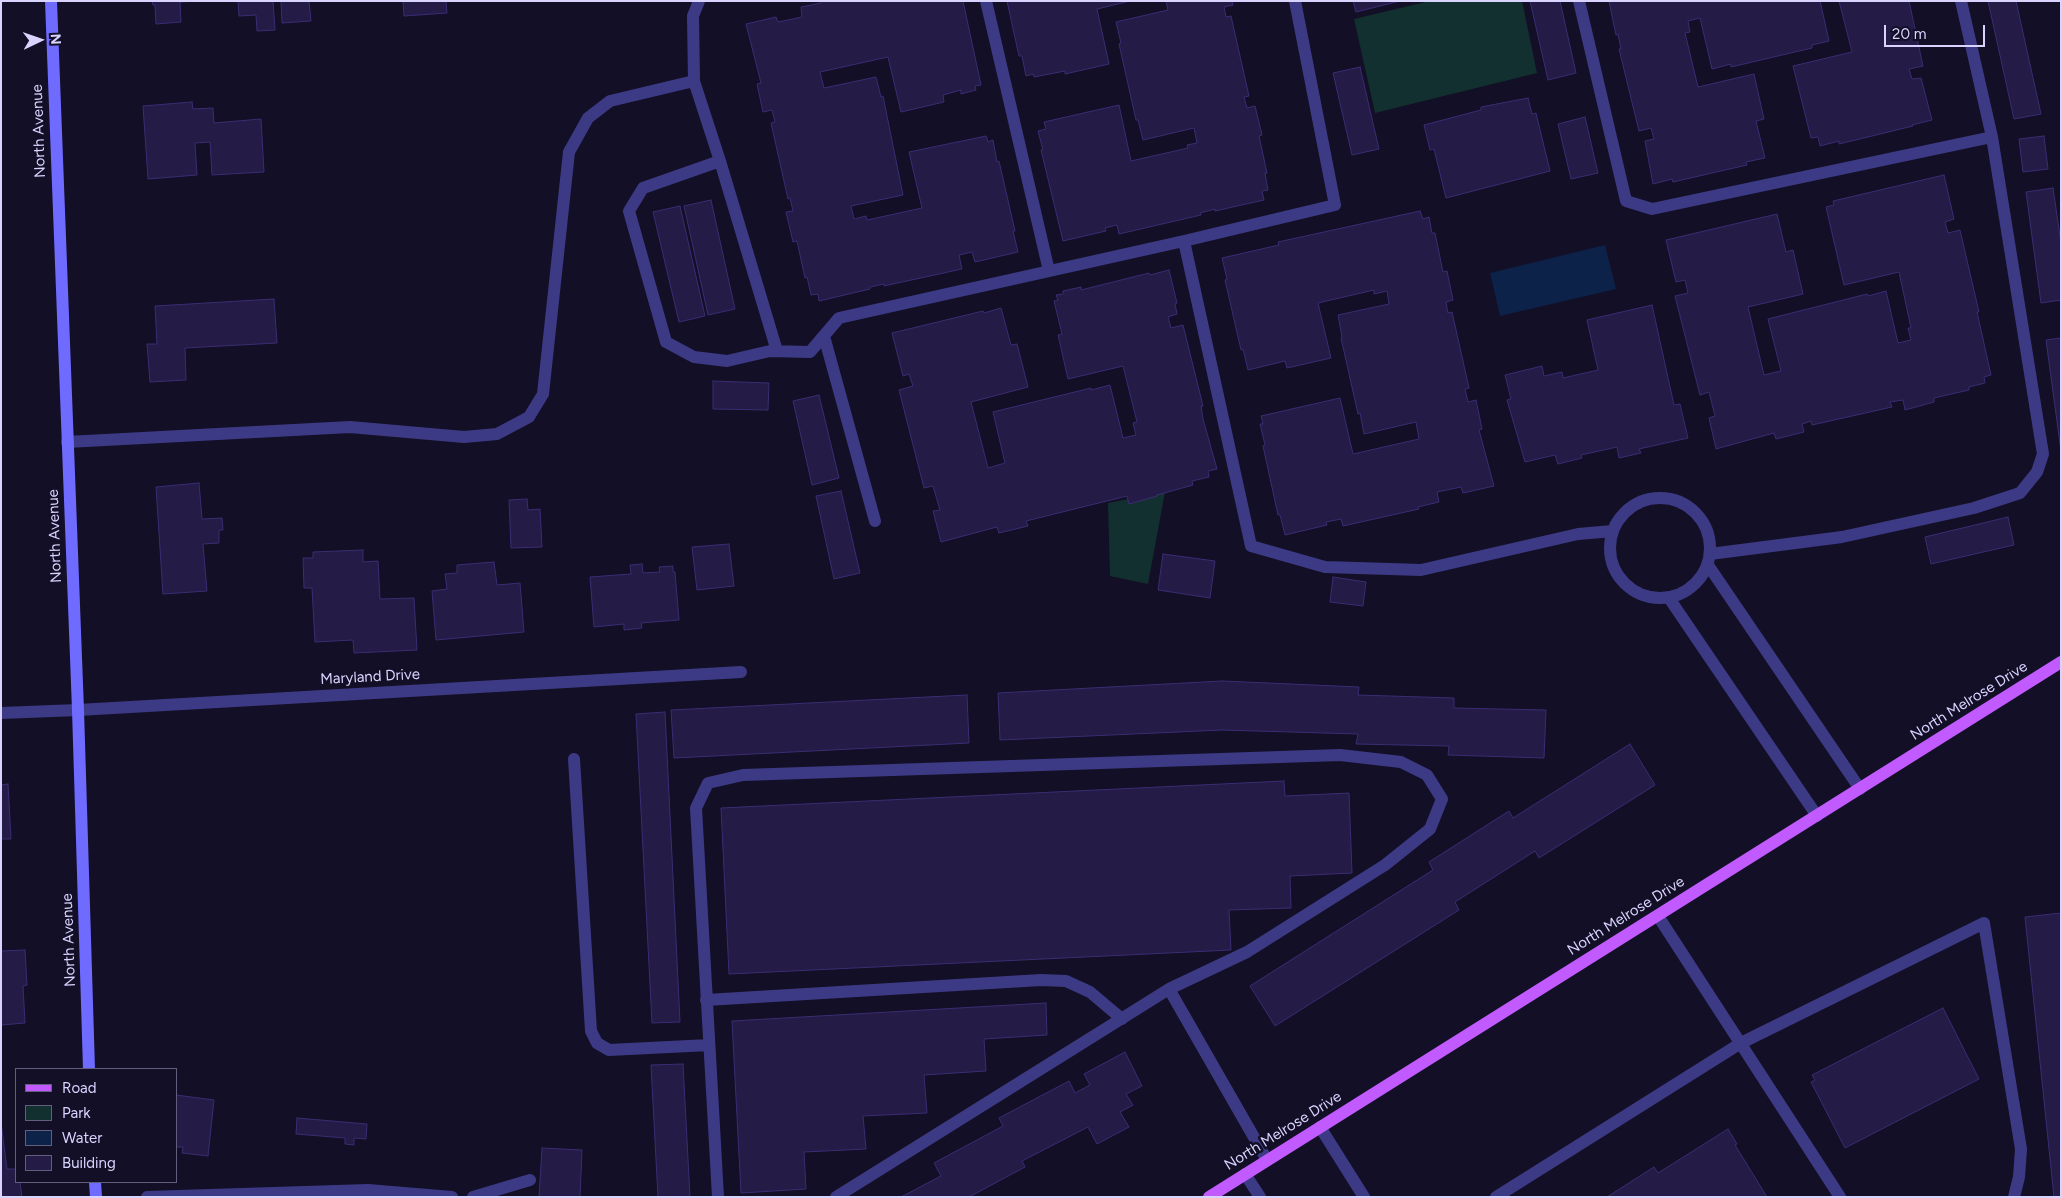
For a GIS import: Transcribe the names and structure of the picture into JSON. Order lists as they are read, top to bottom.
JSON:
{
  "streets": {
    "main road": ["North Avenue", "North Melrose Drive"],
    "street": ["Maryland Drive"]
  },
  "crossings": [
    ["North Avenue", "Maryland Drive"]
  ],
  "legend": [
    "Road",
    "Park",
    "Water",
    "Building"
  ],
  "scale_bar": "20 m",
  "north": "right"
}
